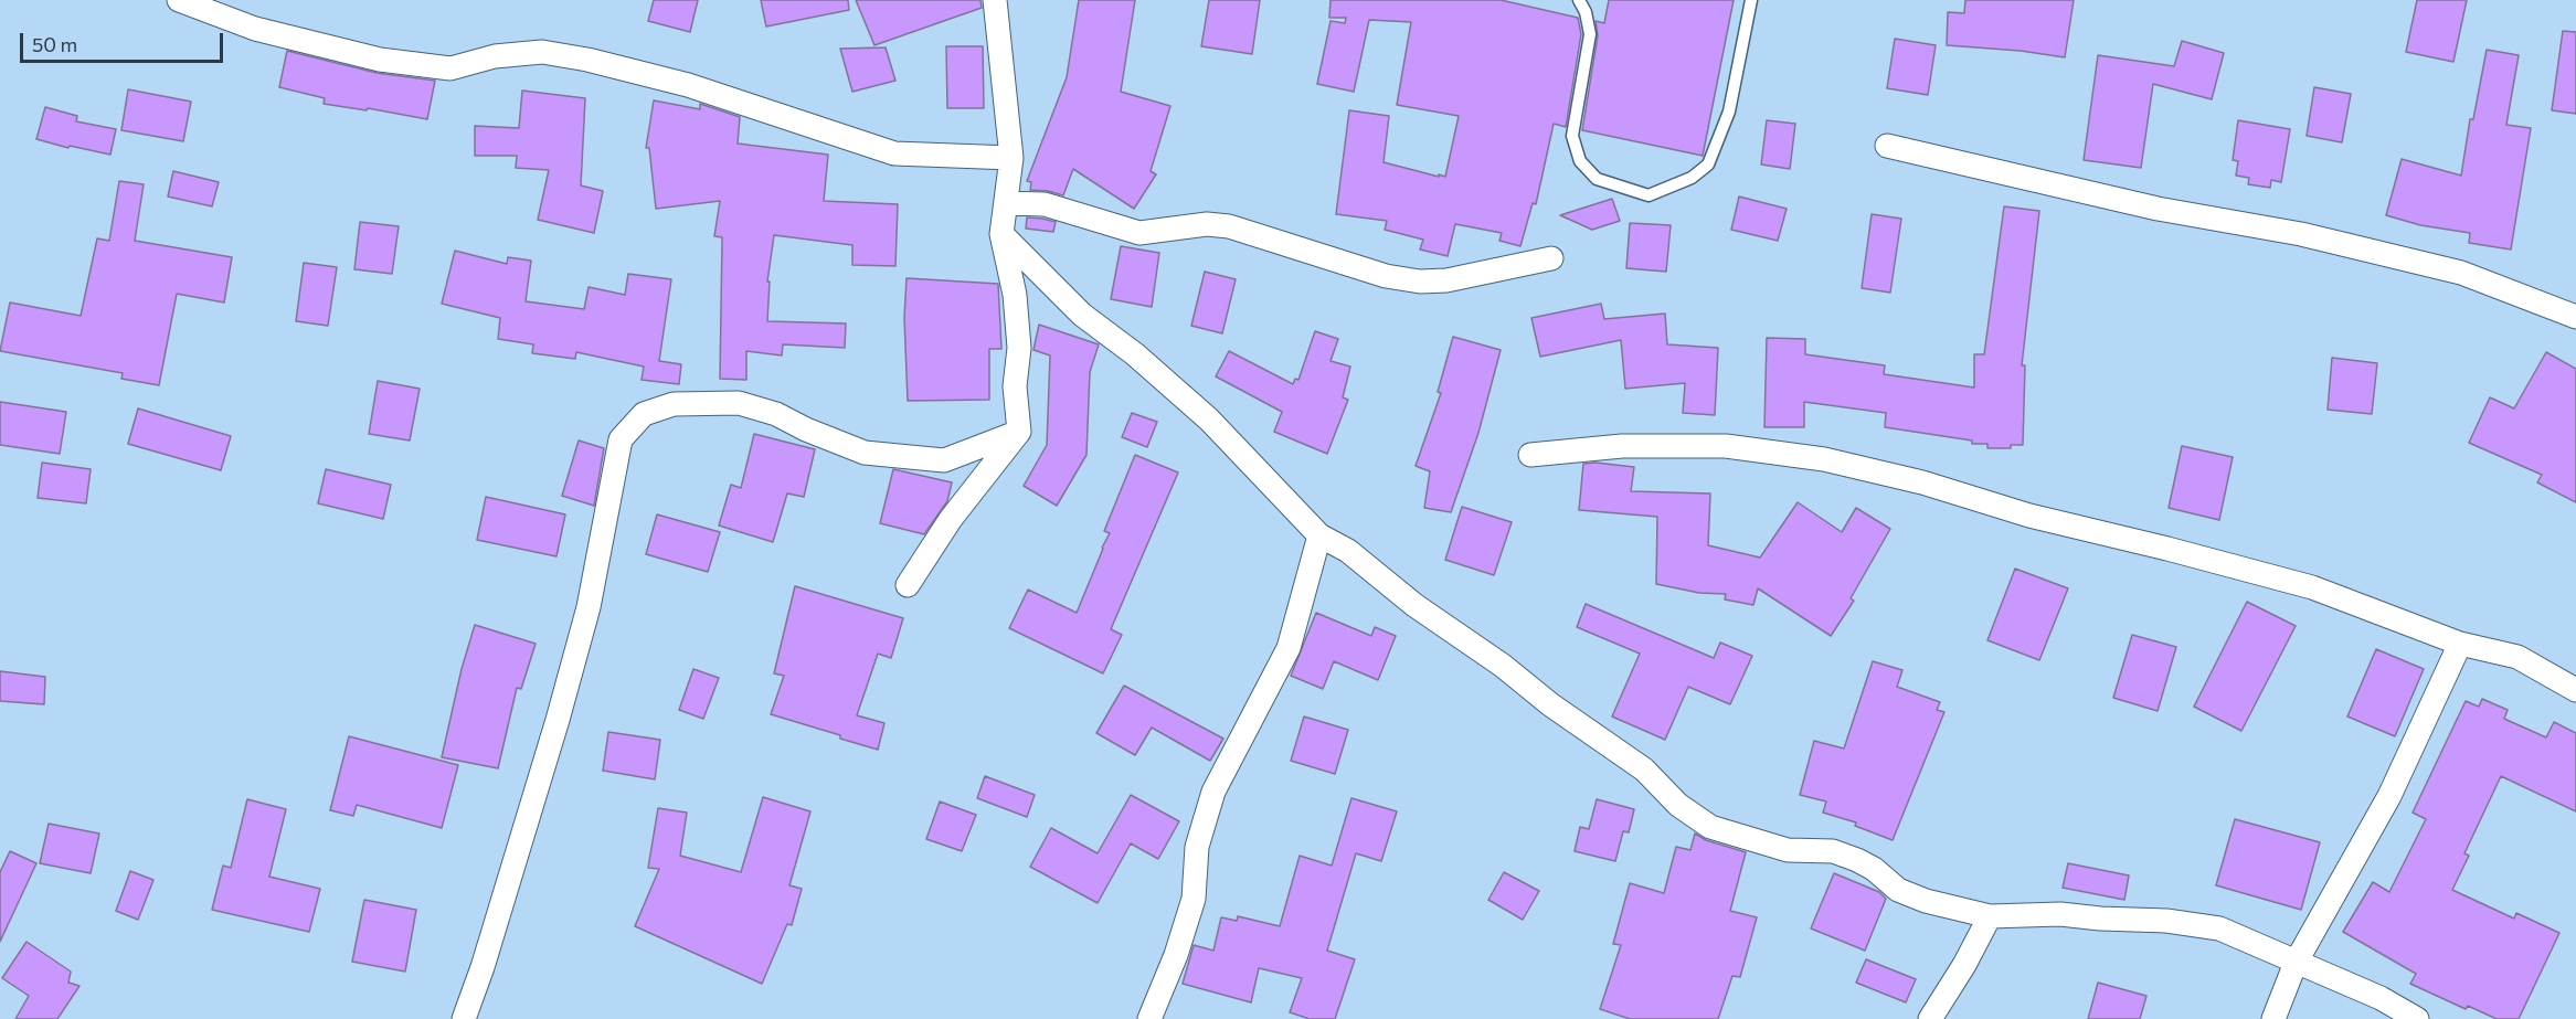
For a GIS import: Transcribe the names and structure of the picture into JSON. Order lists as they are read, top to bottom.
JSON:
{
  "scale_bar": "50 m"
}
